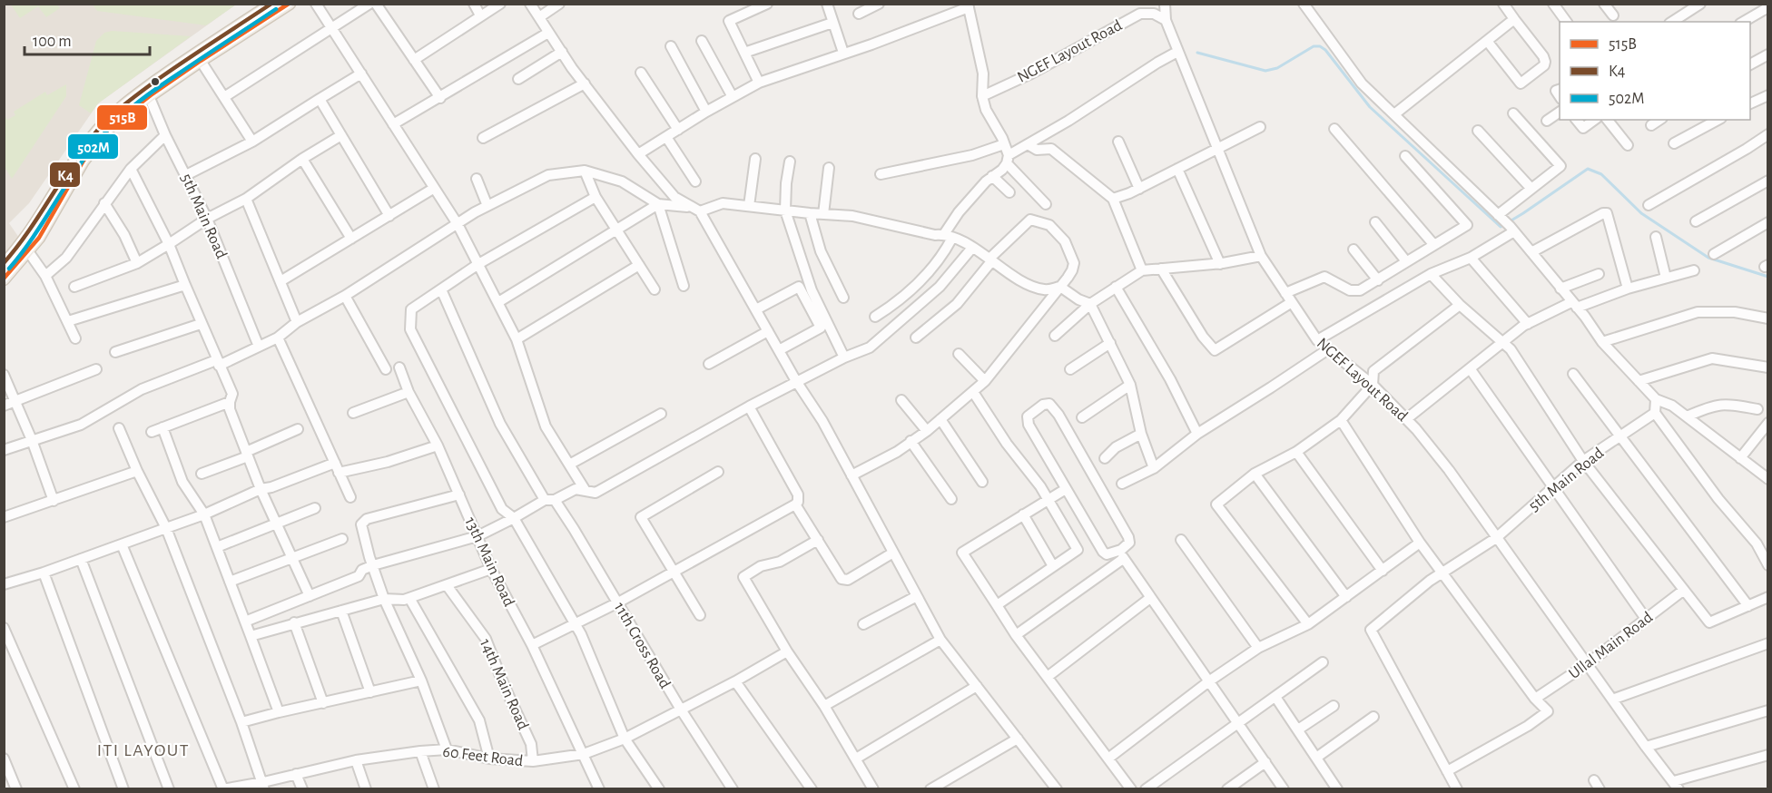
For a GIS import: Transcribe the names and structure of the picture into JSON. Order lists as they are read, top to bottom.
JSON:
{
  "streets": {
    "street": [
      "NGEF Layout Road",
      "5th Main Road",
      "13th Main Road",
      "11th Cross Road",
      "Ullal Main Road",
      "14th Main Road",
      "60 Feet Road"
    ]
  },
  "crossings": [
    ["NGEF Layout Road", "5th Main Road"],
    ["NGEF Layout Road", "Ullal Main Road"],
    ["13th Main Road", "60 Feet Road"],
    ["11th Cross Road", "60 Feet Road"],
    ["14th Main Road", "60 Feet Road"]
  ],
  "districts": ["ITI LAYOUT"],
  "lines": ["transit line 515B", "transit line K4", "transit line 502M"],
  "legend": ["515B", "K4", "502M"],
  "scale_bar": "100 m"
}
